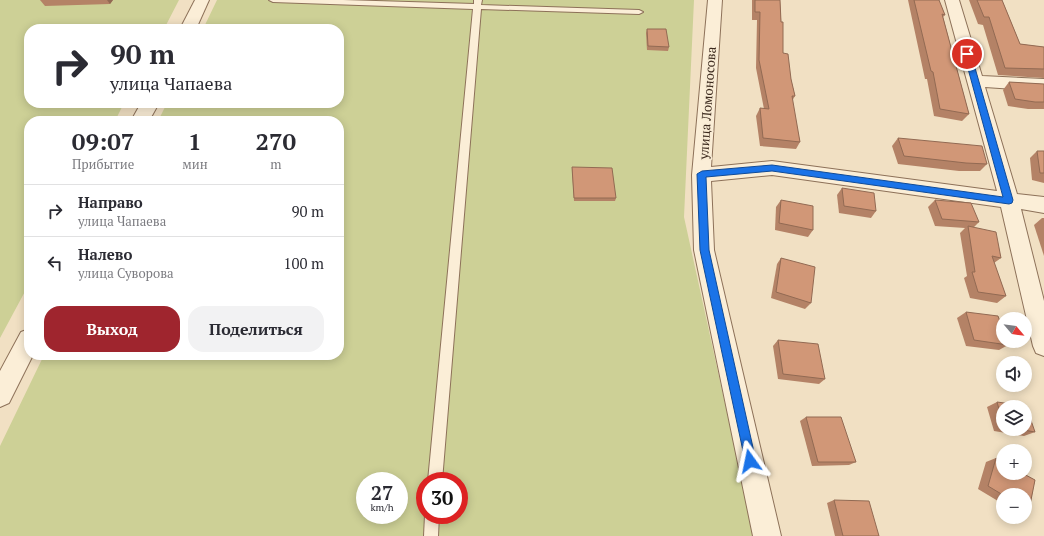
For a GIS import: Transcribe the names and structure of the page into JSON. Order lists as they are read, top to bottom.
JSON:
{
  "streets": {
    "street": ["улица Ломоносова"]
  },
  "north": "bottom right",
  "page": {
    "turn": ["90 m", "улица Чапаева"],
    "eta": [
      "09:07",
      "Прибытие",
      "1",
      "мин",
      "270",
      "m"
    ],
    "list": [
      {
        "name": "Направо",
        "note": "улица Чапаева",
        "value": "90 m"
      },
      {
        "name": "Налево",
        "note": "улица Суворова",
        "value": "100 m"
      }
    ],
    "buttons": ["Выход", "Поделиться"],
    "map_buttons": ["+", "−"],
    "speed": "27 km/h",
    "limit": "30"
  }
}
